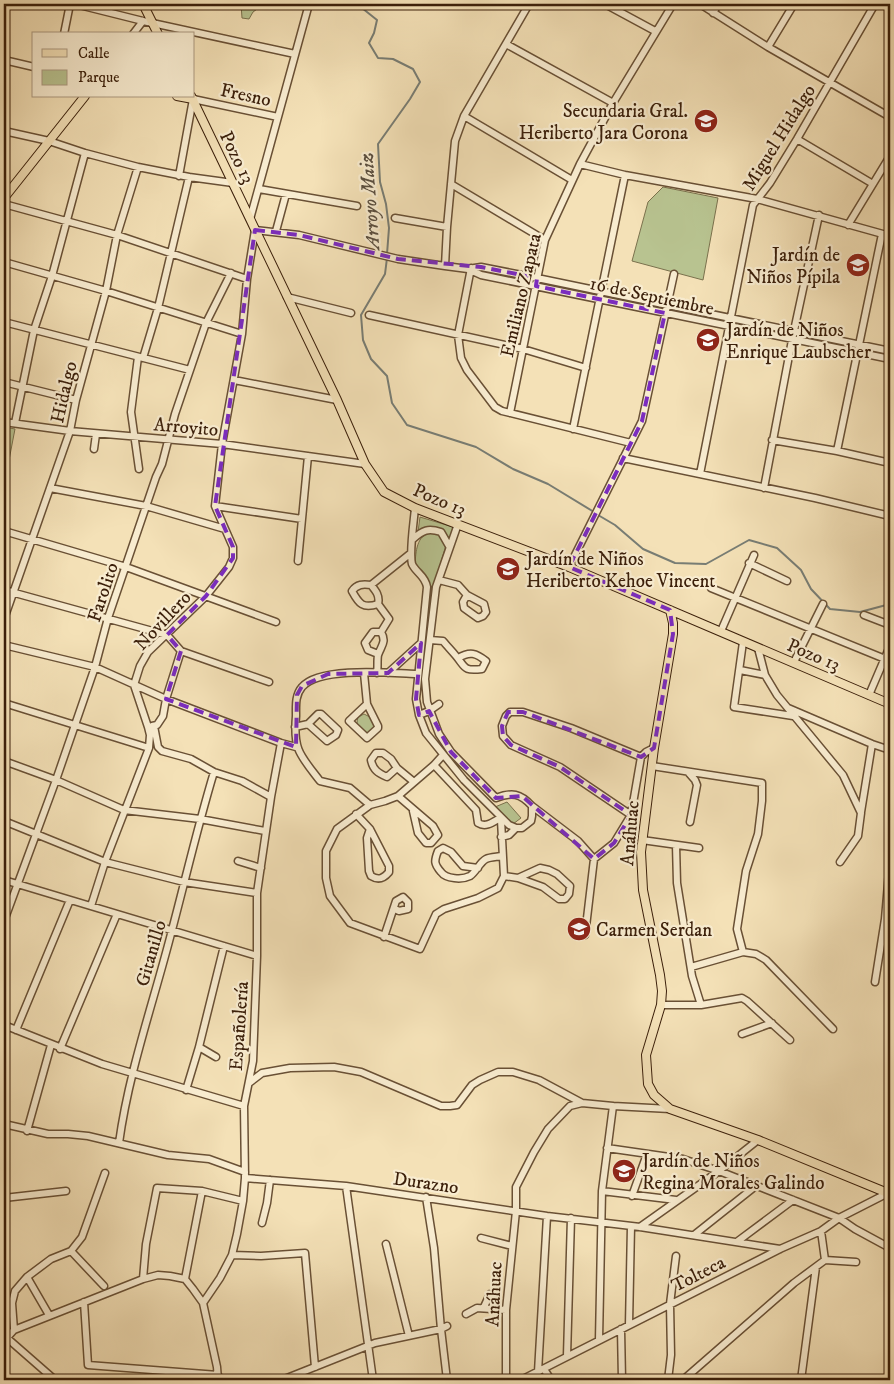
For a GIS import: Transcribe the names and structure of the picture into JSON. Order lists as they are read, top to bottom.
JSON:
{
  "streets": {
    "main road": ["Pozo 13", "Anáhuac"],
    "street": [
      "Fresno",
      "Miguel Hidalgo",
      "Emiliano Zapata",
      "16 de Septiembre",
      "Hidalgo",
      "Arroyito",
      "Farolito",
      "Novillero",
      "Gitanillo",
      "Españolería",
      "Durazno",
      "Tolteca"
    ]
  },
  "crossings": [
    ["Fresno", "Pozo 13"],
    ["Miguel Hidalgo", "16 de Septiembre"],
    ["Pozo 13", "16 de Septiembre"],
    ["Pozo 13", "Arroyito"],
    ["Pozo 13", "Novillero"],
    ["Pozo 13", "Anáhuac"],
    ["Emiliano Zapata", "16 de Septiembre"],
    ["16 de Septiembre", "Novillero"],
    ["Hidalgo", "Arroyito"],
    ["Arroyito", "Farolito"],
    ["Arroyito", "Novillero"],
    ["Anáhuac", "Durazno"],
    ["Gitanillo", "Durazno"],
    ["Españolería", "Durazno"],
    ["Durazno", "Tolteca"]
  ],
  "water": ["Arroyo Maiz"],
  "places": {
    "school or university": [
      "Secundaria Gral. Heriberto Jara Corona",
      "Jardín de Niños Pípila",
      "Jardín de Niños Enrique Laubscher",
      "Jardín de Niños Heriberto Kehoe Vincent",
      "Carmen Serdan",
      "Jardín de Niños Regina Morales Galindo"
    ]
  },
  "legend": ["Calle", "Parque"]
}
